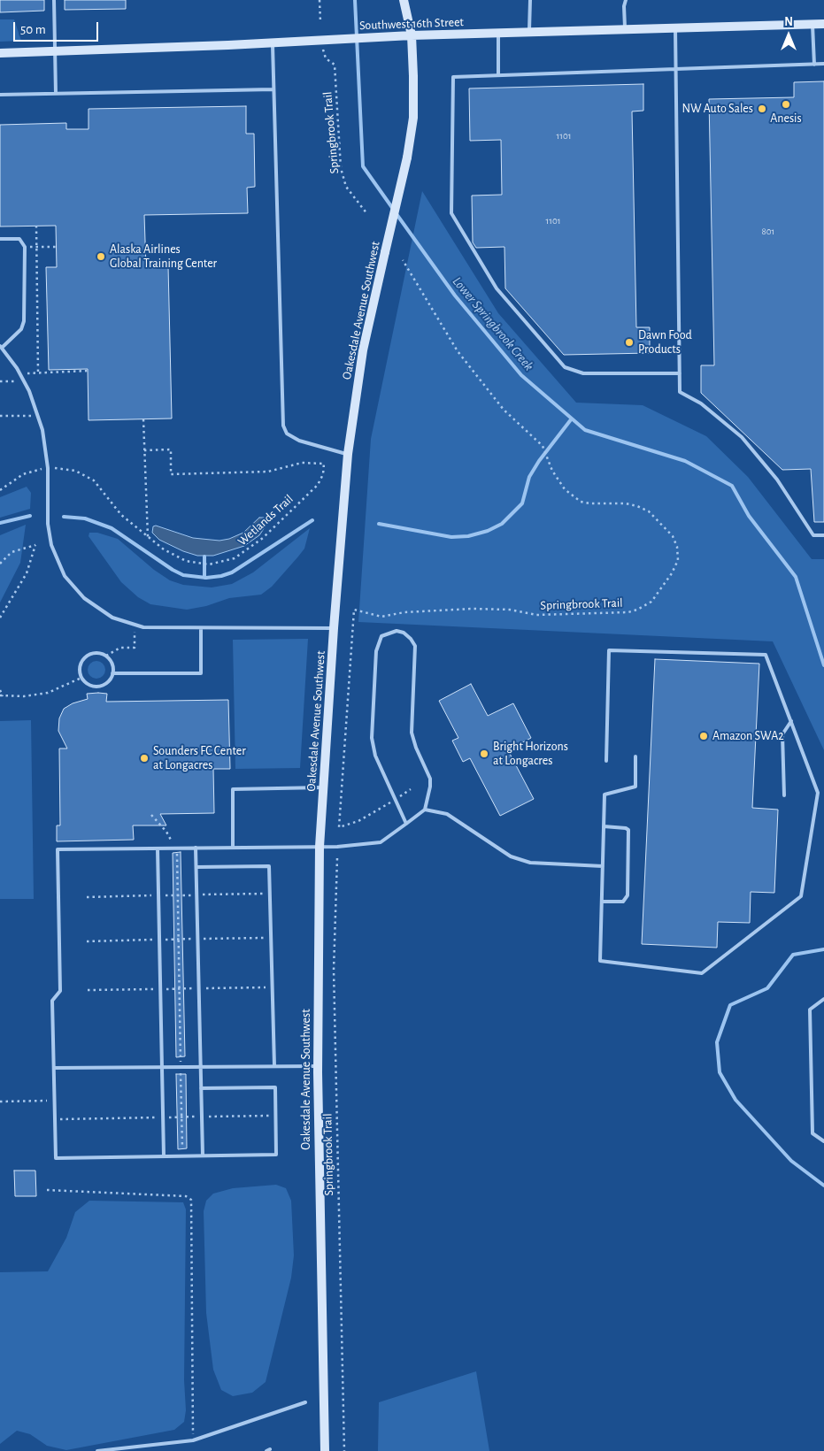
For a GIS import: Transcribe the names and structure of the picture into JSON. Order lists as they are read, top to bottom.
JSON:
{
  "streets": {
    "street": ["Southwest 16th Street", "Oakesdale Avenue Southwest"],
    "path": ["Springbrook Trail", "Wetlands Trail"]
  },
  "crossings": [
    ["Southwest 16th Street", "Springbrook Trail"],
    ["Southwest 16th Street", "Oakesdale Avenue Southwest"]
  ],
  "water": ["Lower Springbrook Creek"],
  "places": [
    "Anesis",
    "NW Auto Sales",
    "Alaska Airlines Global Training Center",
    "Dawn Food Products",
    "Amazon SWA2",
    "Bright Horizons at Longacres",
    "Sounders FC Center at Longacres"
  ],
  "house_numbers": ["1101", "1101", "801"],
  "scale_bar": "50 m",
  "north": "top"
}
